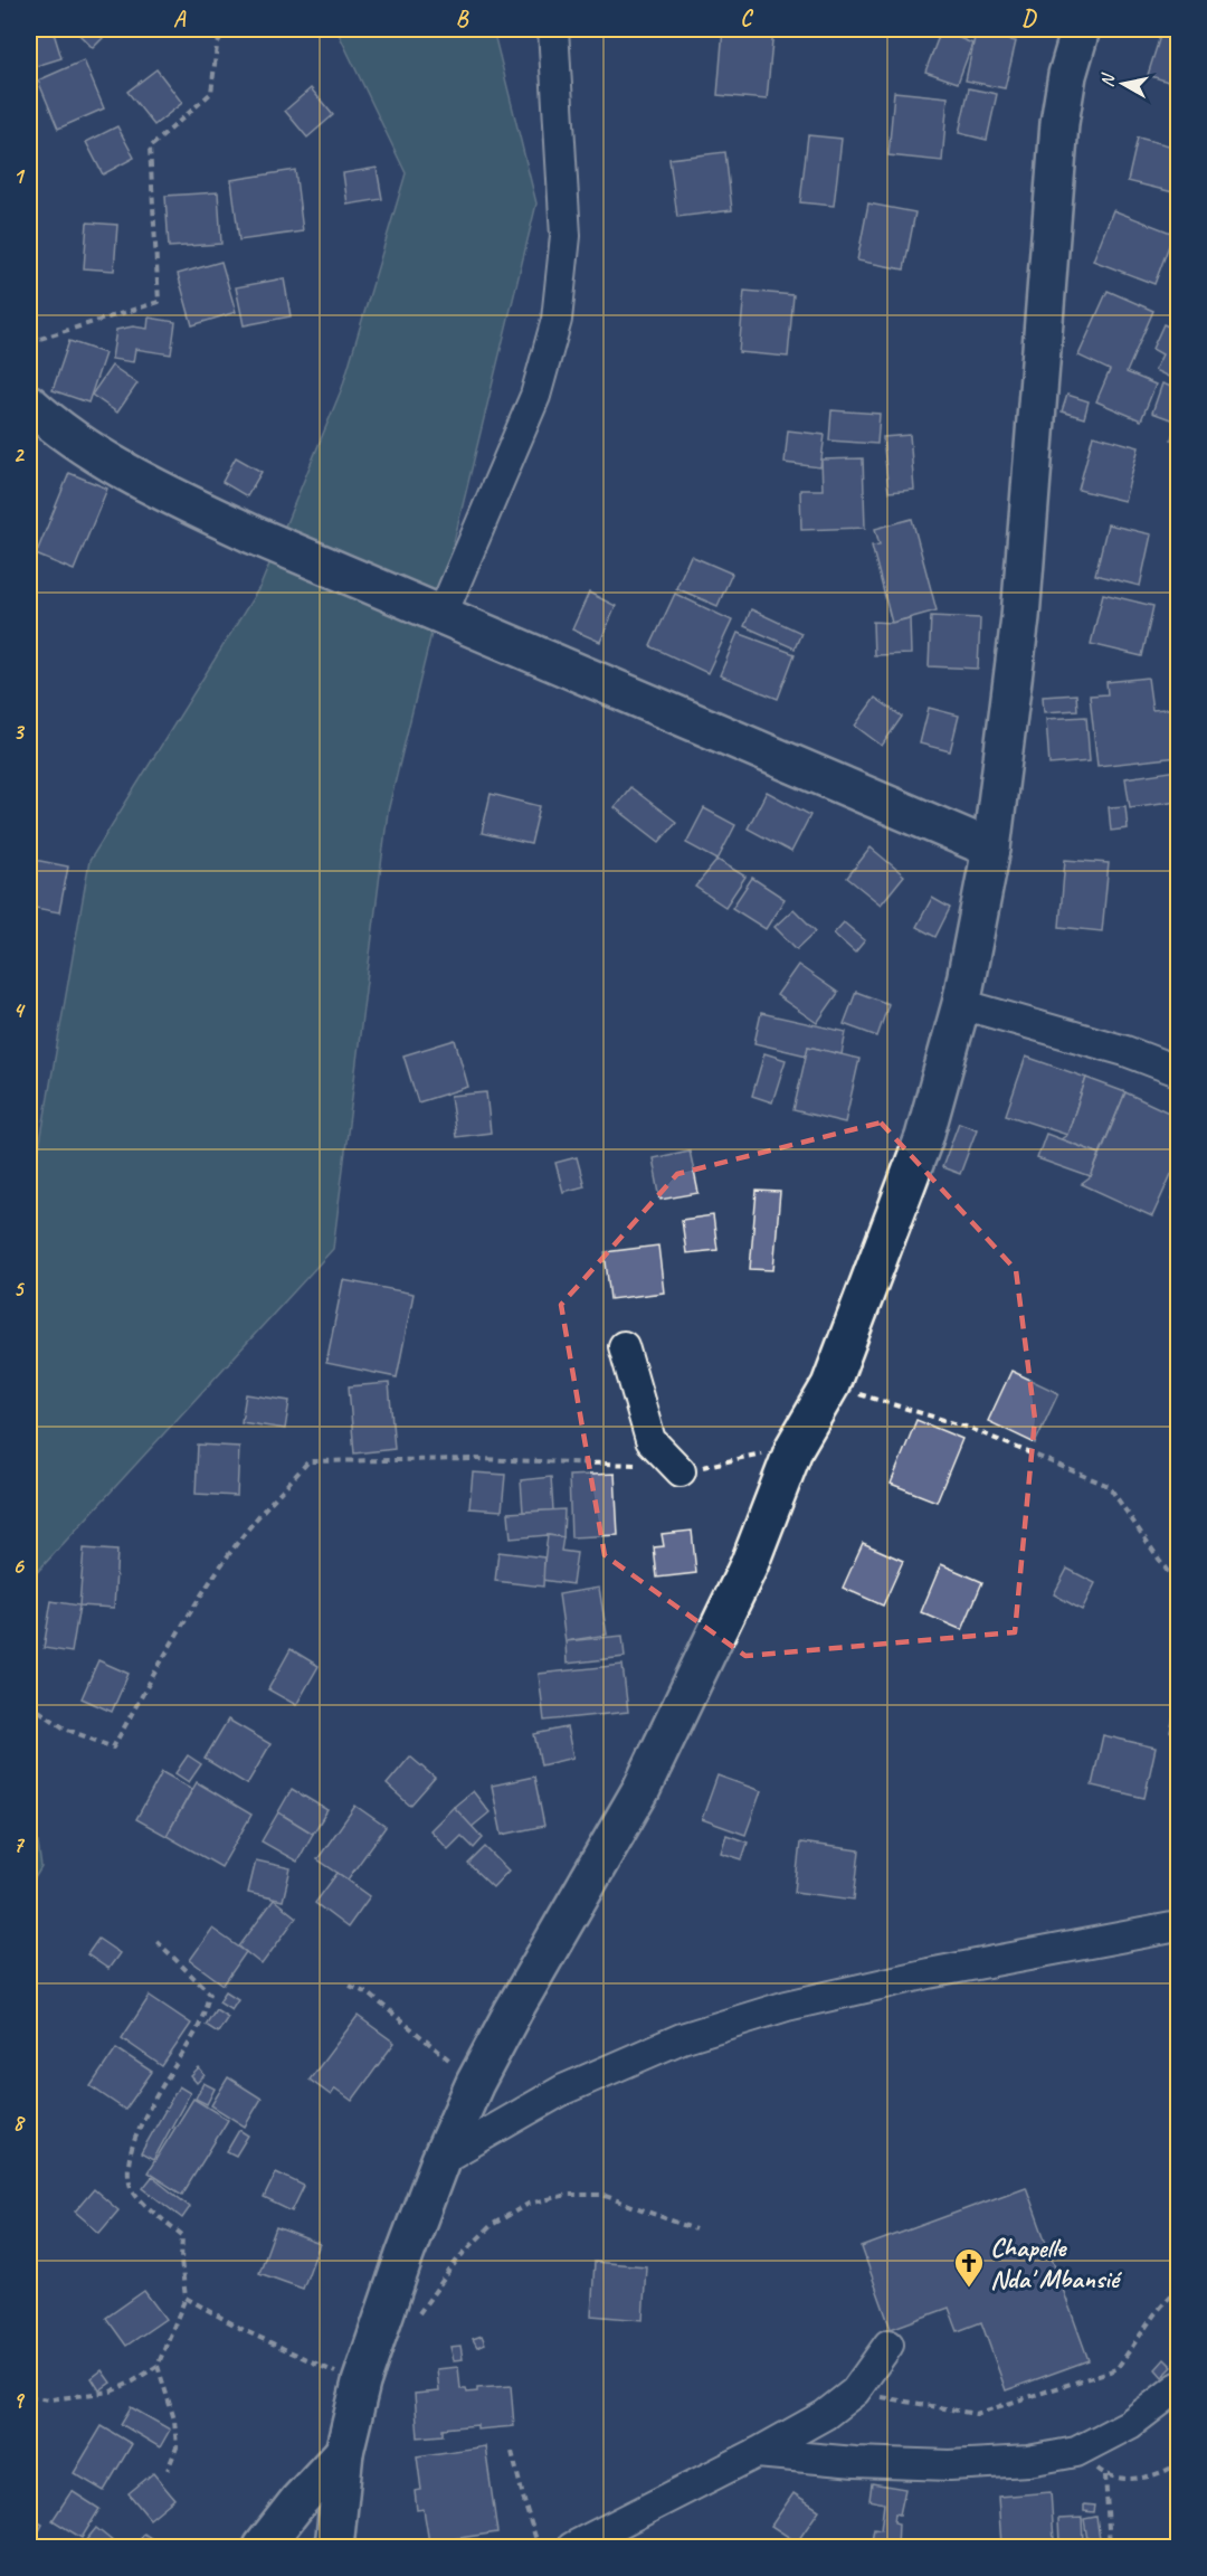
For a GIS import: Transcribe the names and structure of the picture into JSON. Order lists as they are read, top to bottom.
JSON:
{
  "places": {
    "church": ["Chapelle Nda' Mbansié"]
  },
  "north": "left",
  "grid": {
    "columns": [
      "A",
      "B",
      "C",
      "D"
    ],
    "rows": [
      "1",
      "2",
      "3",
      "4",
      "5",
      "6",
      "7",
      "8",
      "9"
    ]
  }
}
